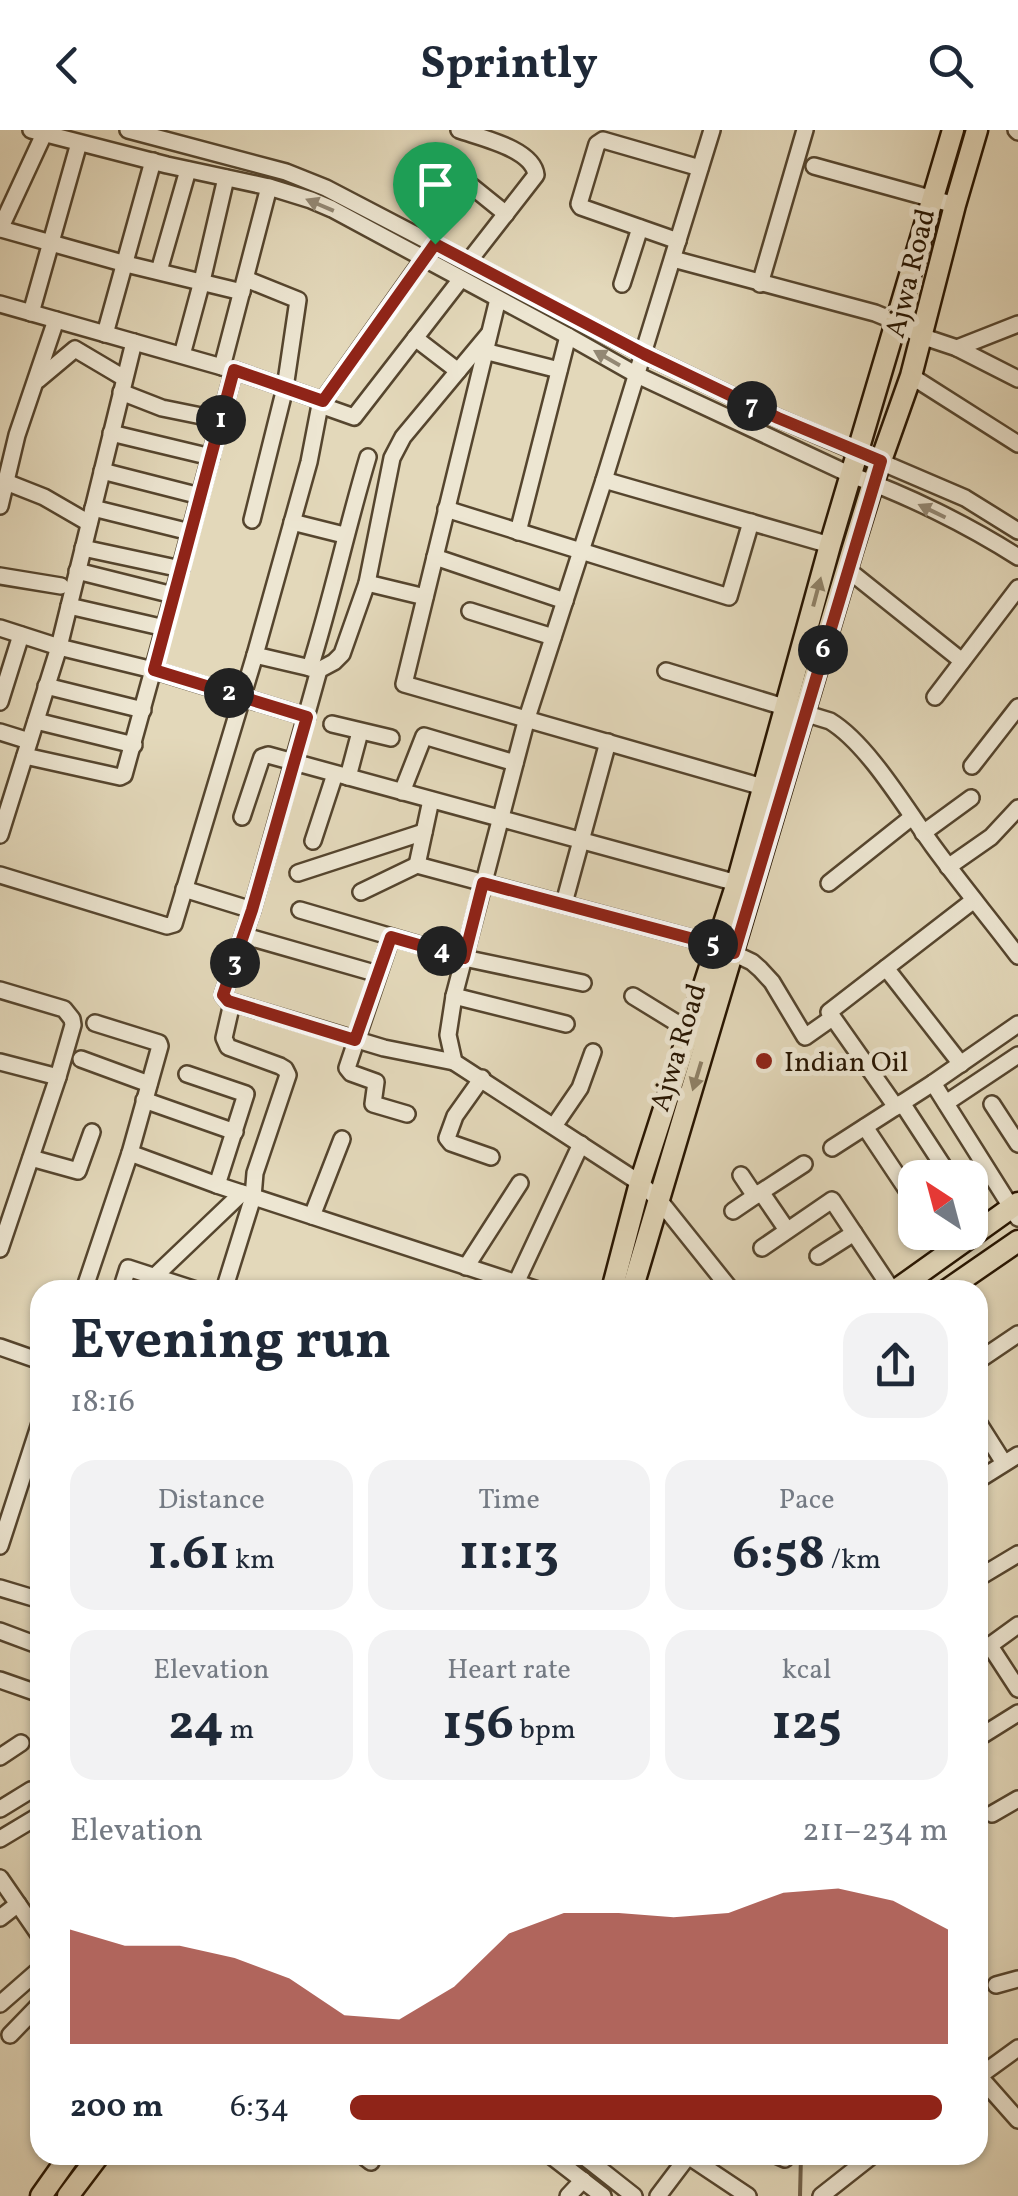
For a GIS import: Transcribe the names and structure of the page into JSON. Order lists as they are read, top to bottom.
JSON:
{
  "streets": {
    "main road": ["Ajwa Road"]
  },
  "places": ["Indian Oil"],
  "north": "top left",
  "page": {
    "header": "Sprintly",
    "pins": [
      "7",
      "1",
      "6",
      "2",
      "5",
      "4",
      "3"
    ],
    "heading": ["Evening run", "18:16"],
    "stats": [
      ["Distance", "1.61 km"],
      ["Time", "11:13"],
      ["Pace", "6:58 /km"],
      ["Elevation", "24 m"],
      ["Heart rate", "156 bpm"],
      ["kcal", "125"]
    ],
    "chart": ["Elevation", "211–234 m"],
    "list": [
      {
        "name": "200 m",
        "note": "6:34"
      }
    ]
  }
}
